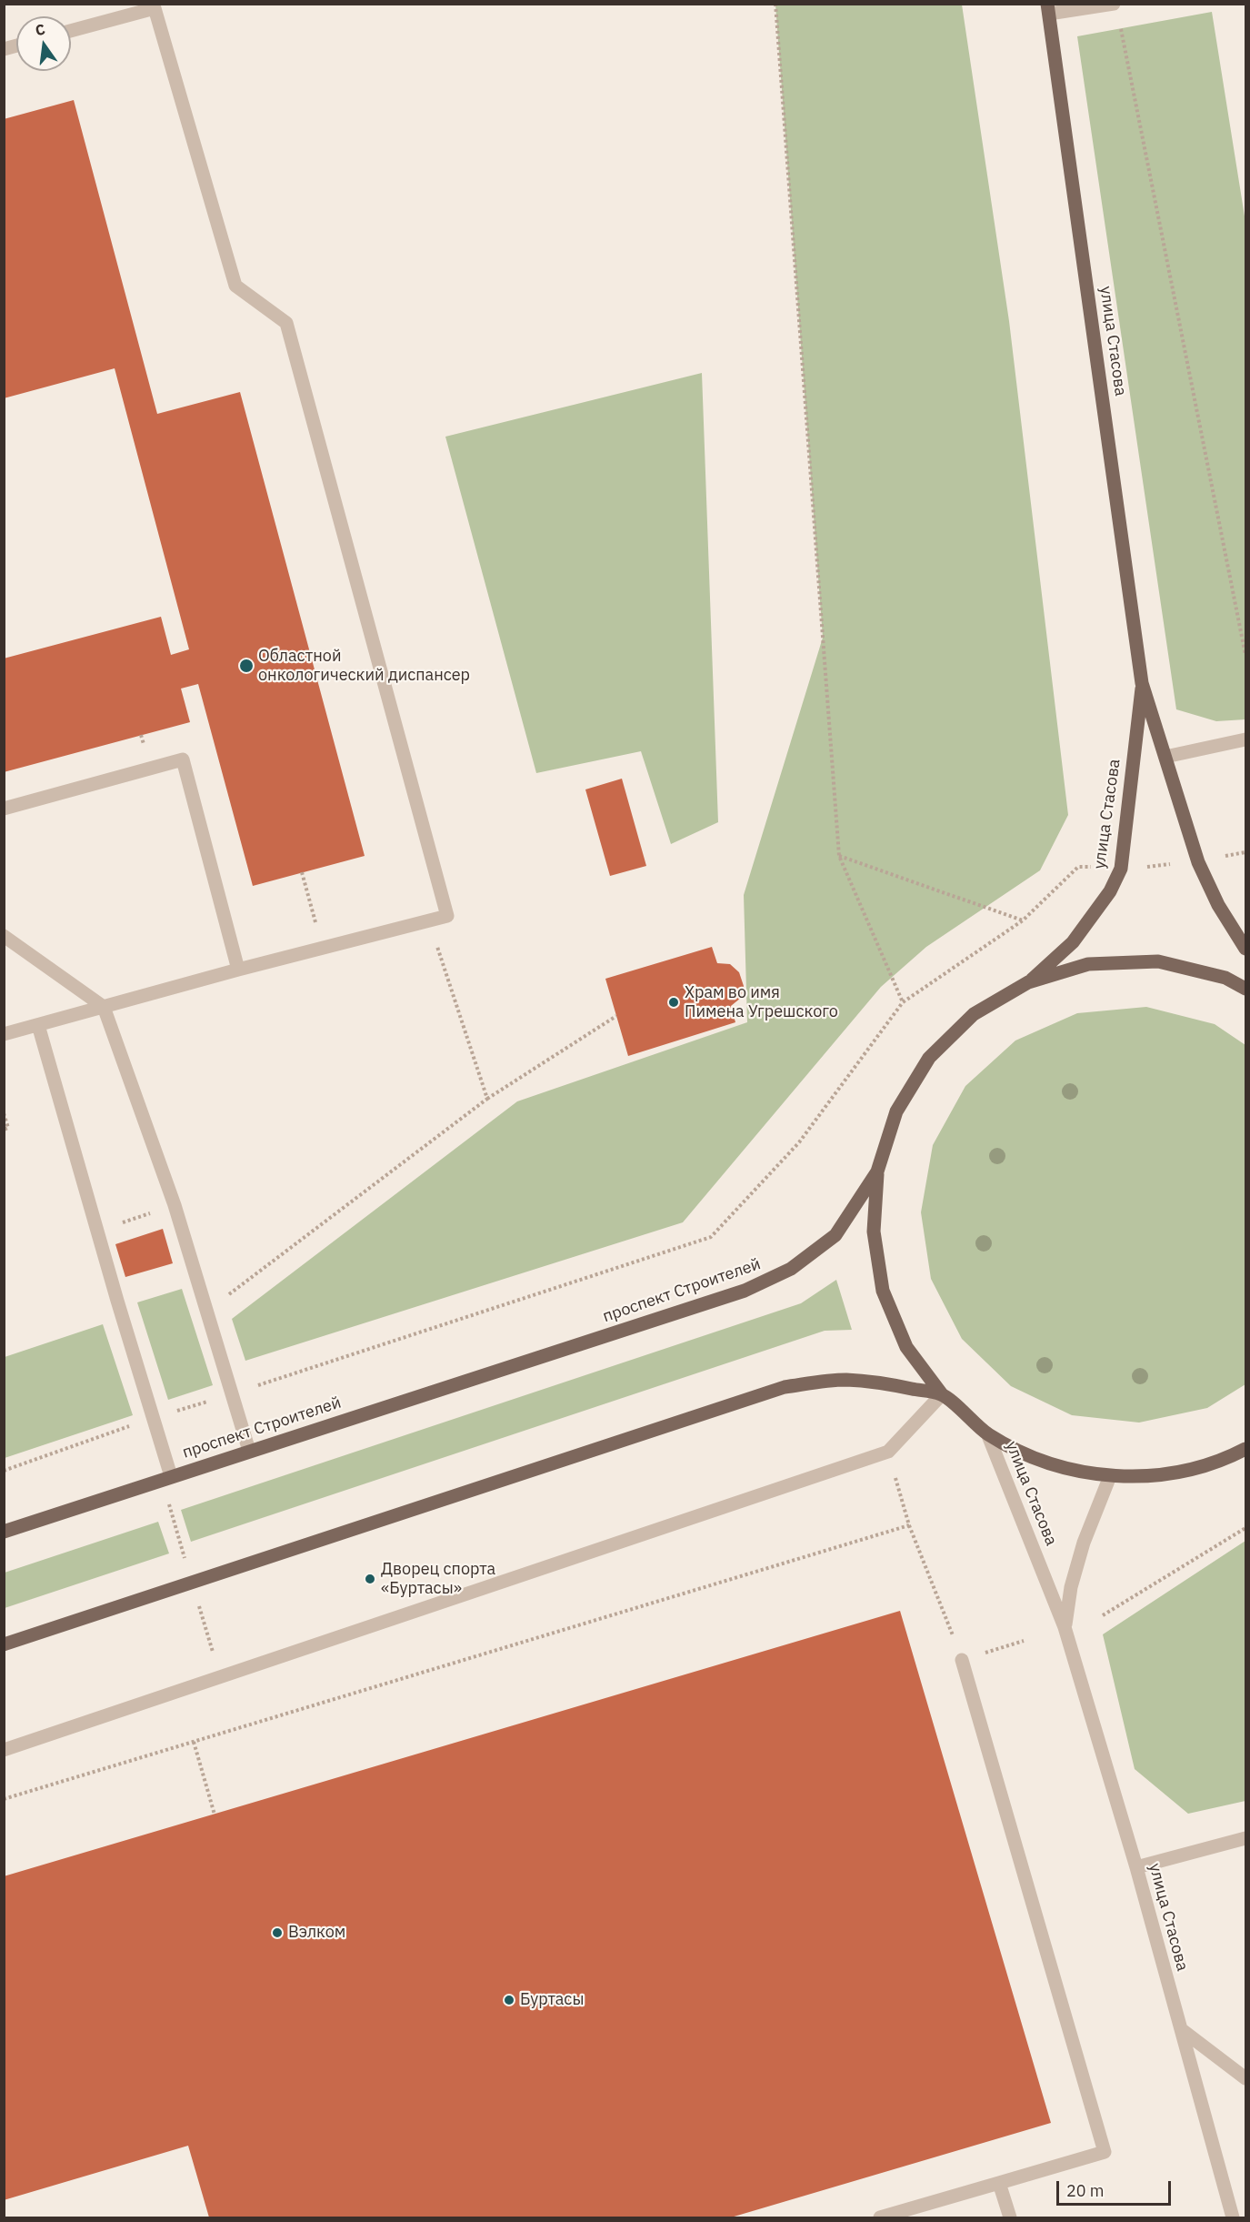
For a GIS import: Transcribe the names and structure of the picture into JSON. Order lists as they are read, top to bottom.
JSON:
{
  "streets": {
    "main road": ["улица Стасова", "проспект Строителей"]
  },
  "crossings": [
    ["улица Стасова", "проспект Строителей"]
  ],
  "places": [
    "Областной онкологический диспансер",
    "Храм во имя Пимена Угрешского",
    "Дворец спорта «Буртасы»",
    "Вэлком",
    "Буртасы"
  ],
  "scale_bar": "20 m",
  "north": "top"
}
